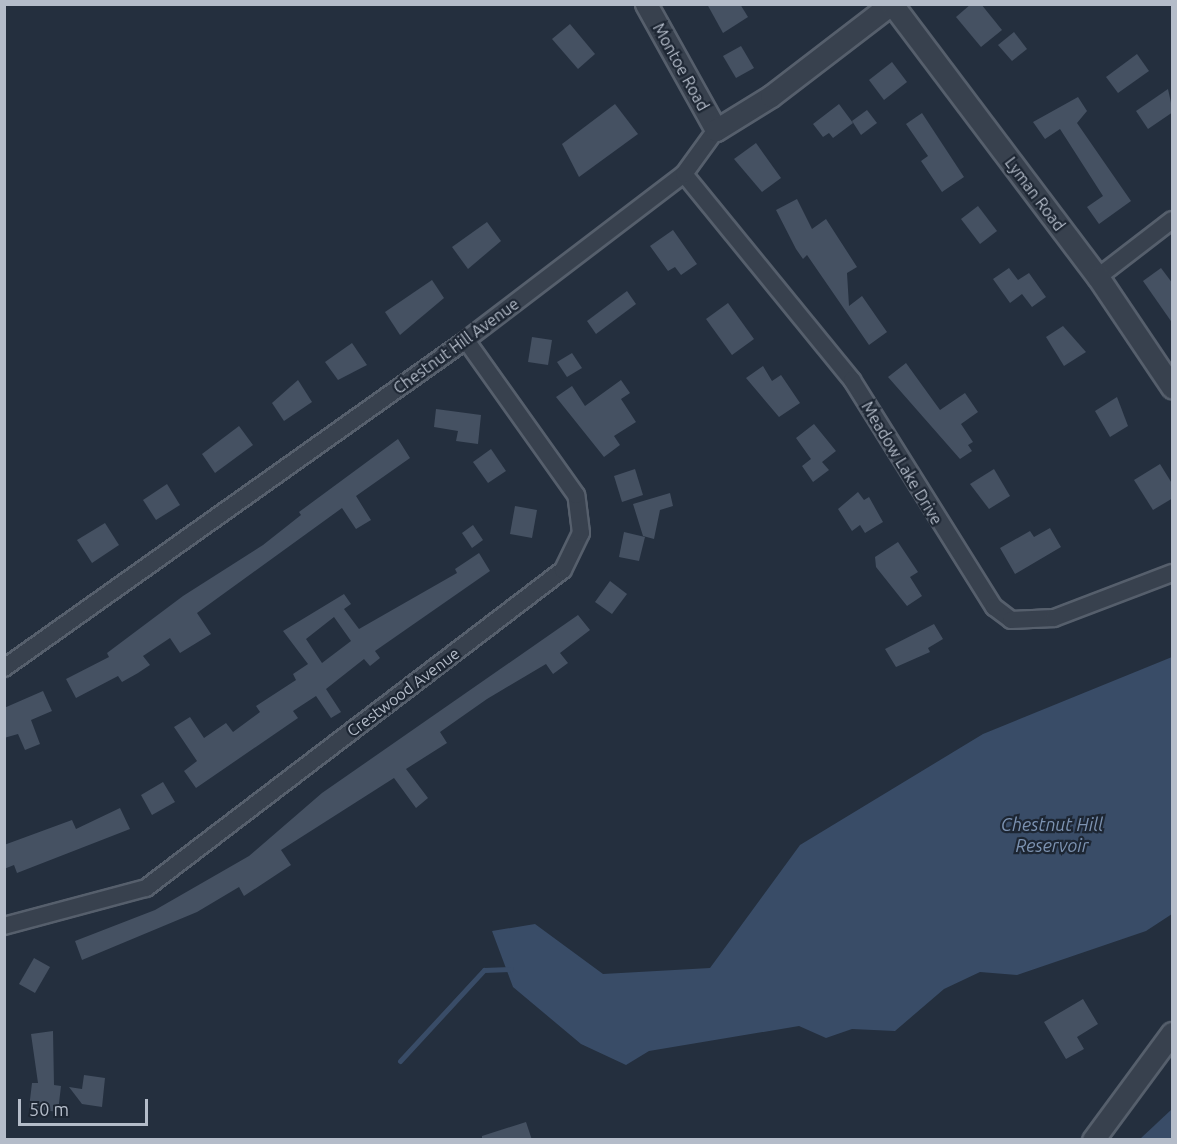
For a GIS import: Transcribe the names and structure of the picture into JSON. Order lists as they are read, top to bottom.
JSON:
{
  "streets": {
    "street": [
      "Montoe Road",
      "Lyman Road",
      "Chestnut Hill Avenue",
      "Meadow Lake Drive",
      "Crestwood Avenue"
    ]
  },
  "crossings": [
    ["Montoe Road", "Chestnut Hill Avenue"],
    ["Lyman Road", "Chestnut Hill Avenue"],
    ["Chestnut Hill Avenue", "Meadow Lake Drive"],
    ["Chestnut Hill Avenue", "Crestwood Avenue"]
  ],
  "water": ["Chestnut Hill Reservoir"],
  "scale_bar": "50 m"
}
